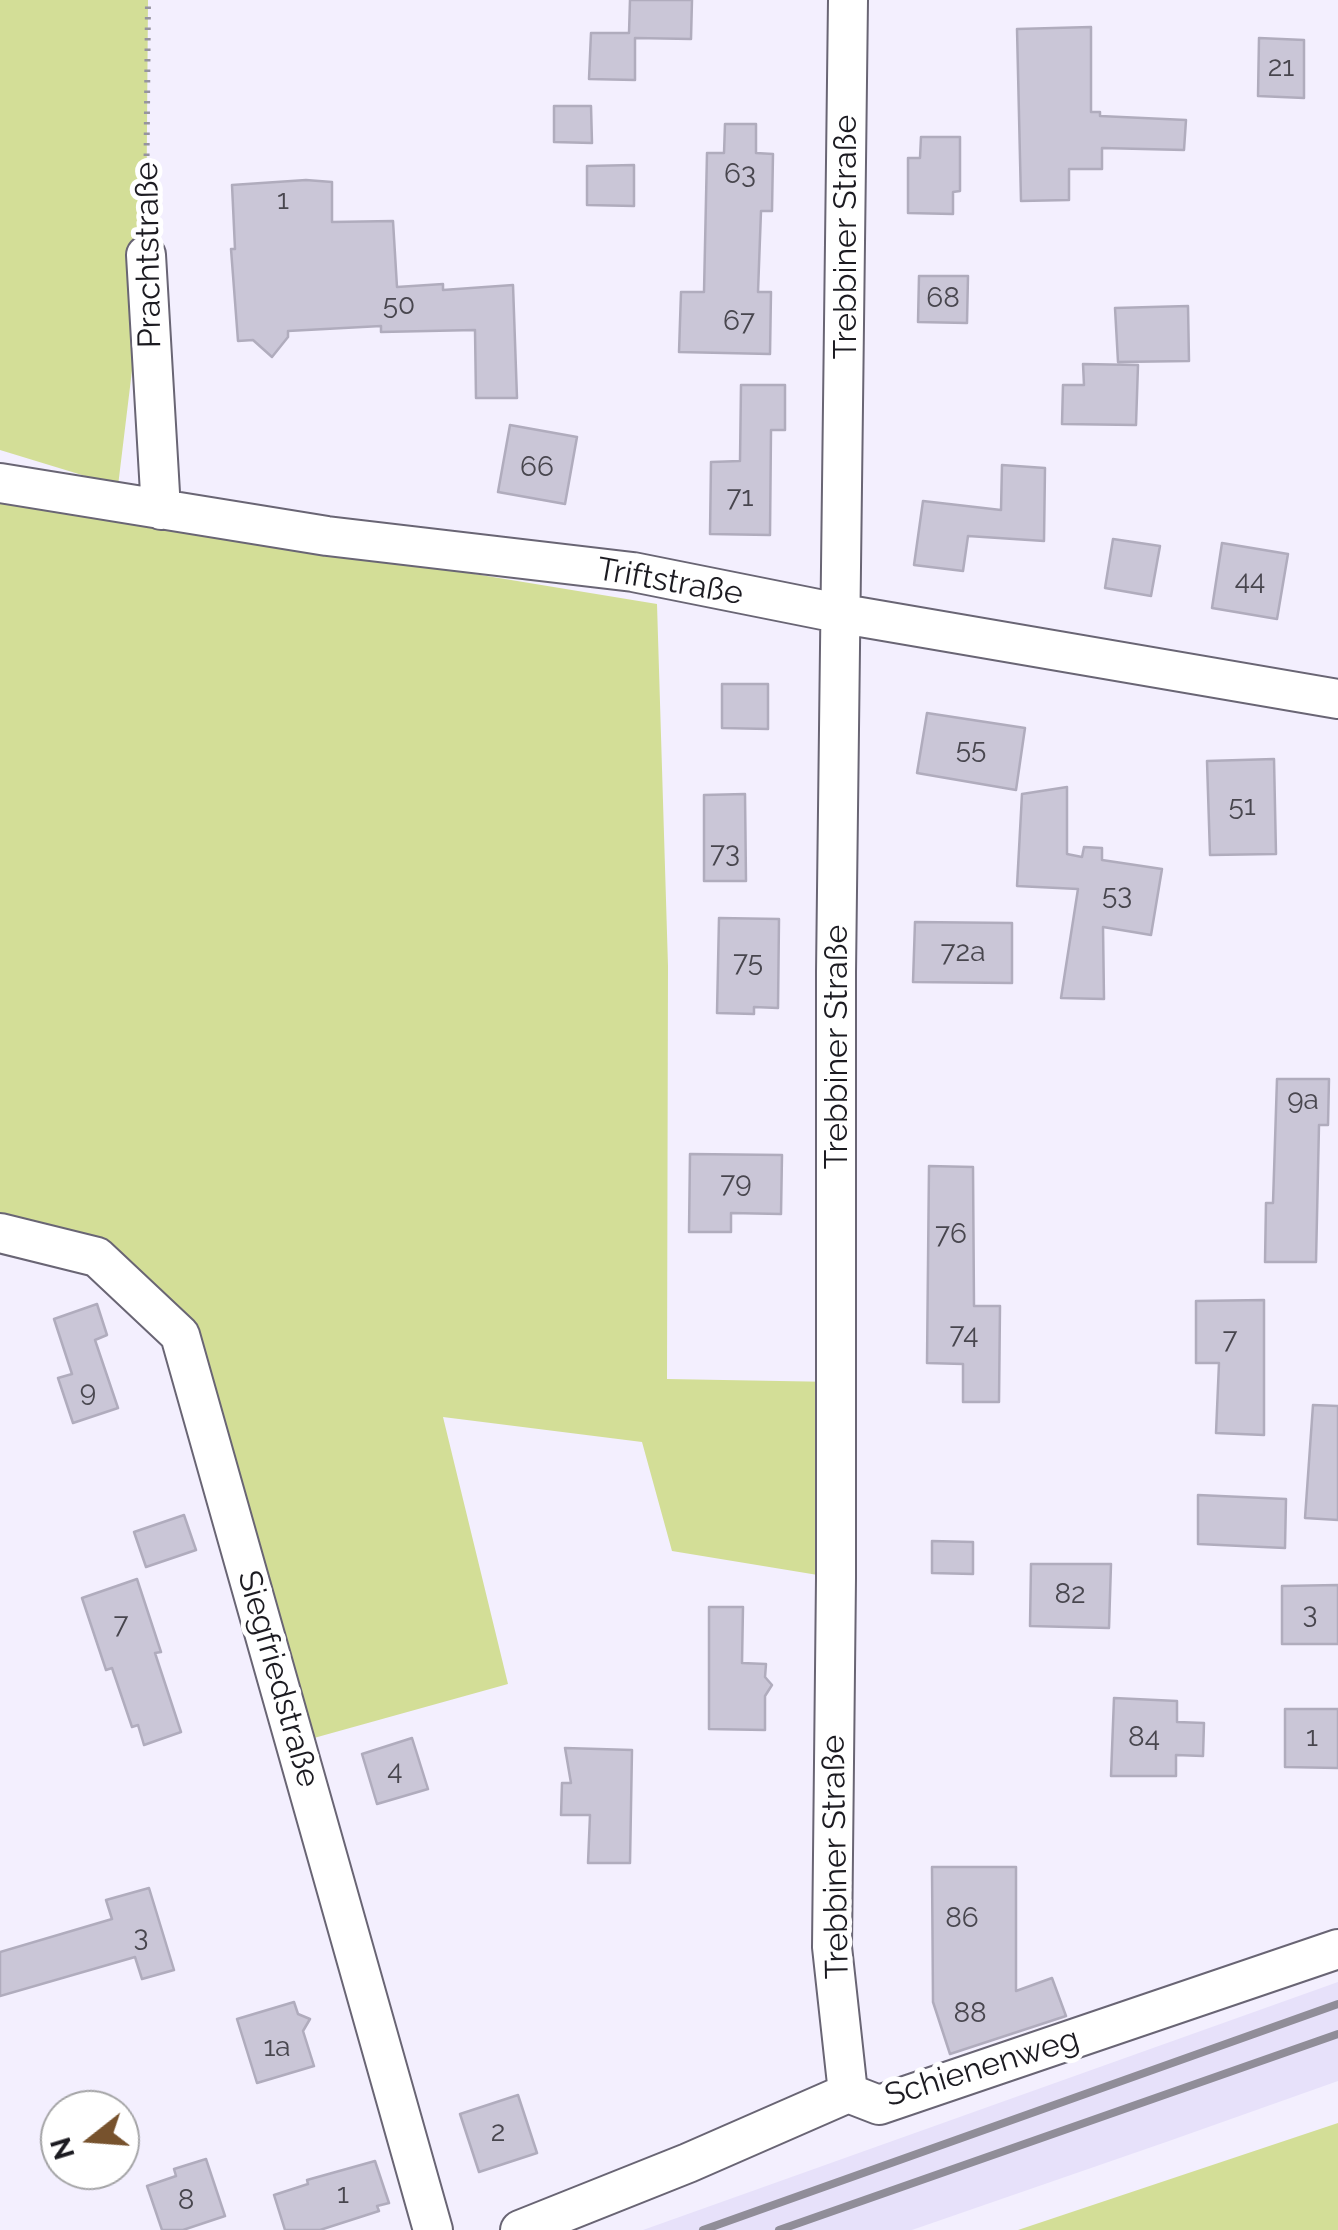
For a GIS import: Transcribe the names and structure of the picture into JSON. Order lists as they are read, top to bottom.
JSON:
{
  "streets": {
    "street": [
      "Trebbiner Straße",
      "Prachtstraße",
      "Triftstraße",
      "Siegfriedstraße",
      "Schienenweg"
    ]
  },
  "crossings": [
    ["Trebbiner Straße", "Triftstraße"],
    ["Trebbiner Straße", "Schienenweg"],
    ["Prachtstraße", "Triftstraße"]
  ],
  "house_numbers": [
    "21",
    "63",
    "1",
    "68",
    "50",
    "67",
    "66",
    "71",
    "44",
    "55",
    "51",
    "73",
    "53",
    "72a",
    "75",
    "9a",
    "79",
    "76",
    "74",
    "7",
    "9",
    "82",
    "3",
    "7",
    "84",
    "1",
    "4",
    "86",
    "3",
    "88",
    "1a",
    "2",
    "1",
    "8"
  ],
  "north": "left"
}
